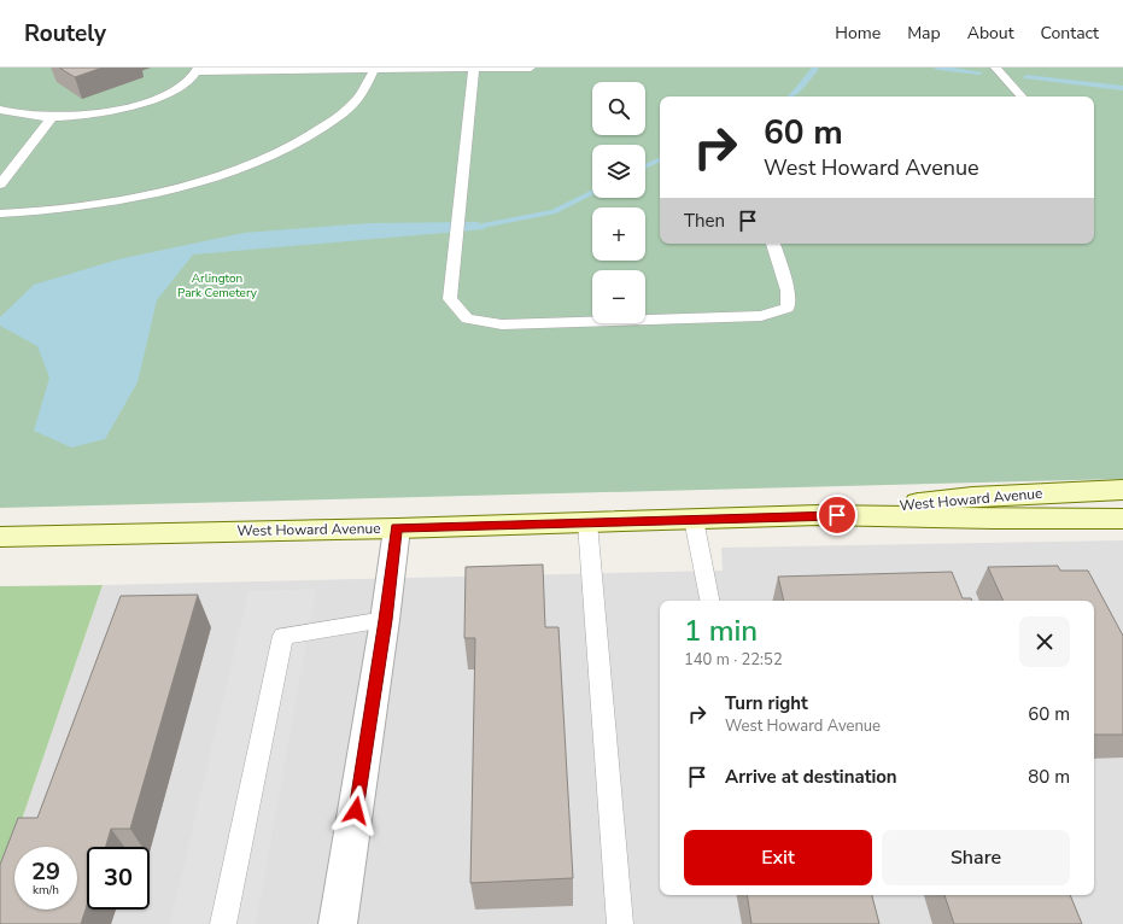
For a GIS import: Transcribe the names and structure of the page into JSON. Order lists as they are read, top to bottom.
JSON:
{
  "streets": {
    "street": ["West Howard Avenue"]
  },
  "parks": ["Arlington Park Cemetery"],
  "page": {
    "header": "Routely",
    "nav": [
      "Home",
      "Map",
      "About",
      "Contact"
    ],
    "map_buttons": ["+", "−"],
    "turn": ["60 m", "West Howard Avenue"],
    "then": "Then",
    "heading": ["1 min", "140 m · 22:52"],
    "list": [
      {
        "name": "Turn right",
        "note": "West Howard Avenue",
        "value": "60 m"
      },
      {
        "name": "Arrive at destination",
        "value": "80 m"
      }
    ],
    "buttons": ["Exit", "Share"],
    "speed": "29 km/h",
    "limit": "30"
  }
}
